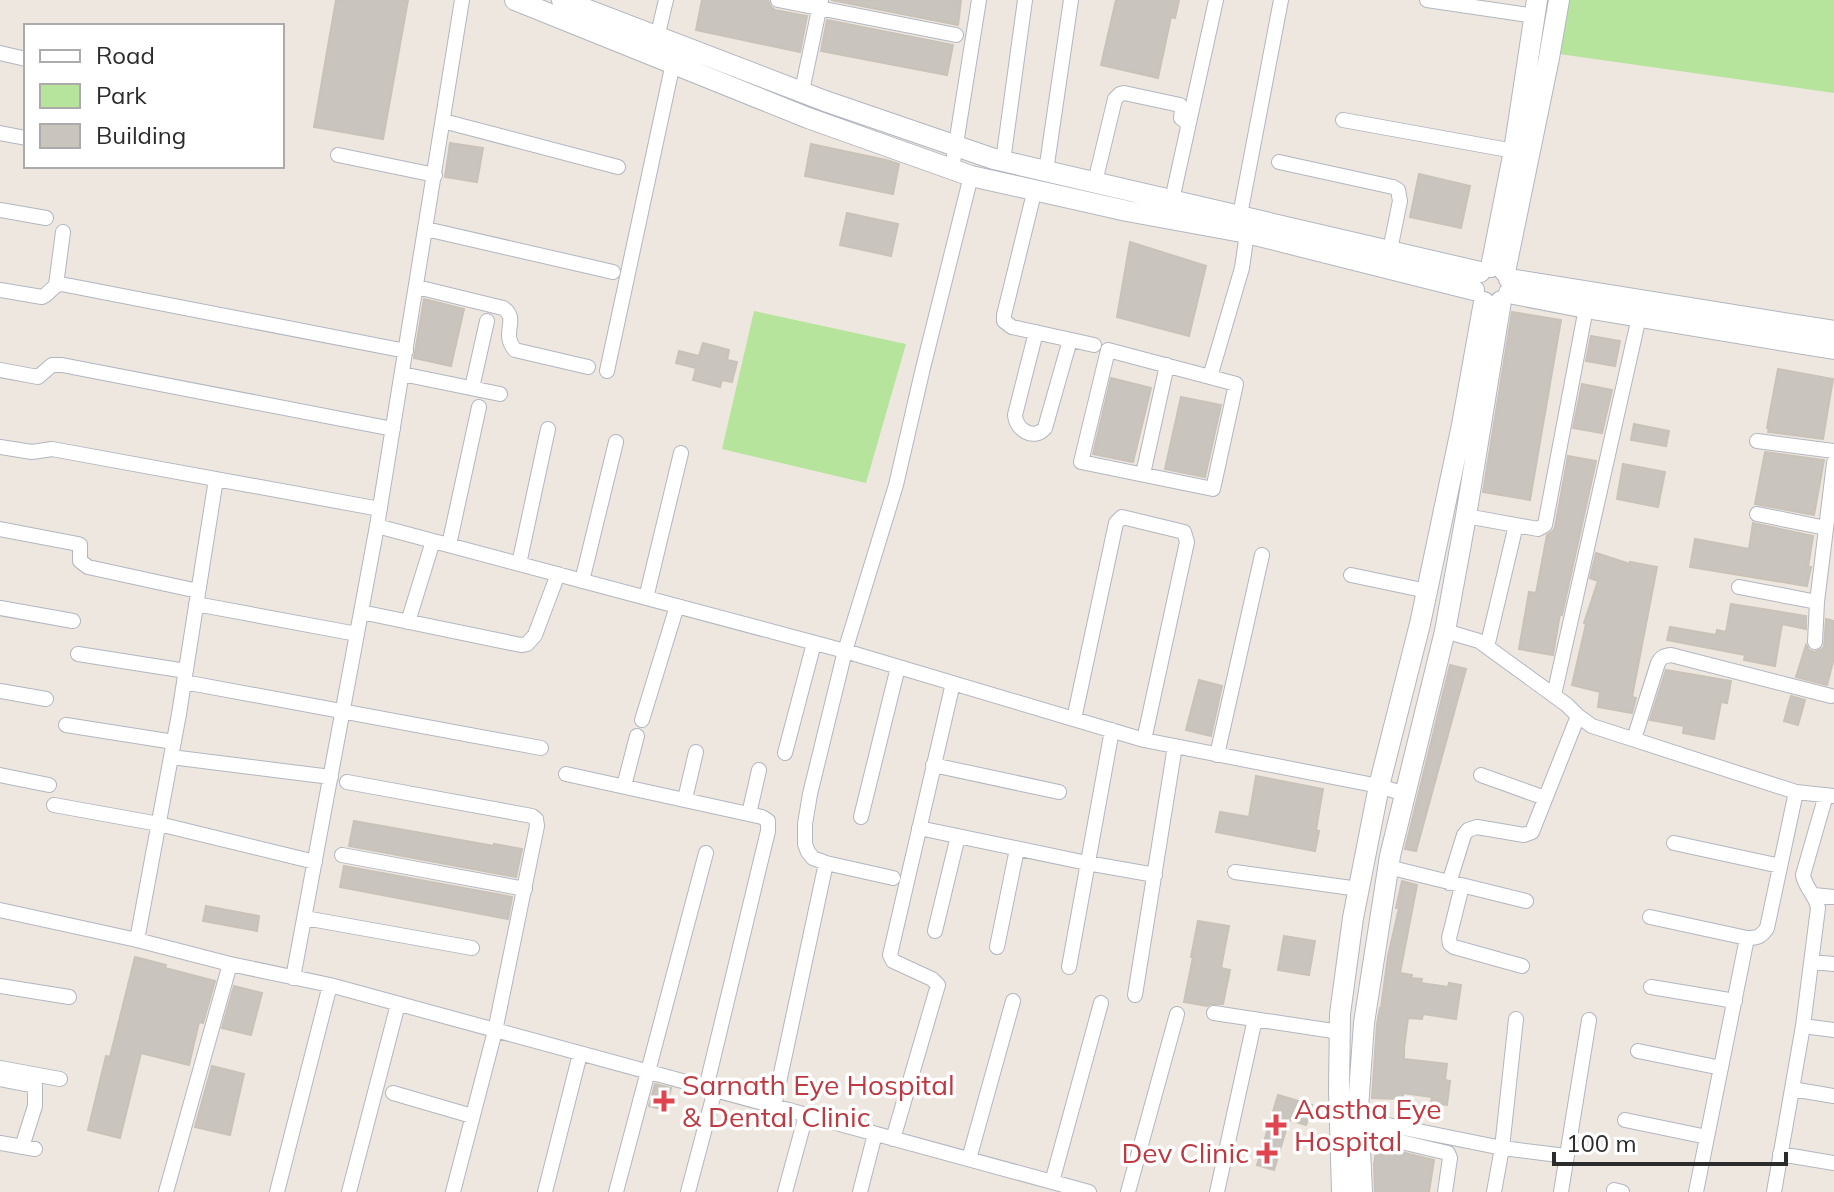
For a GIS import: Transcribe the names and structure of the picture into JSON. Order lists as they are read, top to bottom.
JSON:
{
  "places": {
    "health": ["Sarnath Eye Hospital & Dental Clinic", "Aastha Eye Hospital", "Dev Clinic"]
  },
  "legend": ["Road", "Park", "Building"],
  "scale_bar": "100 m"
}
